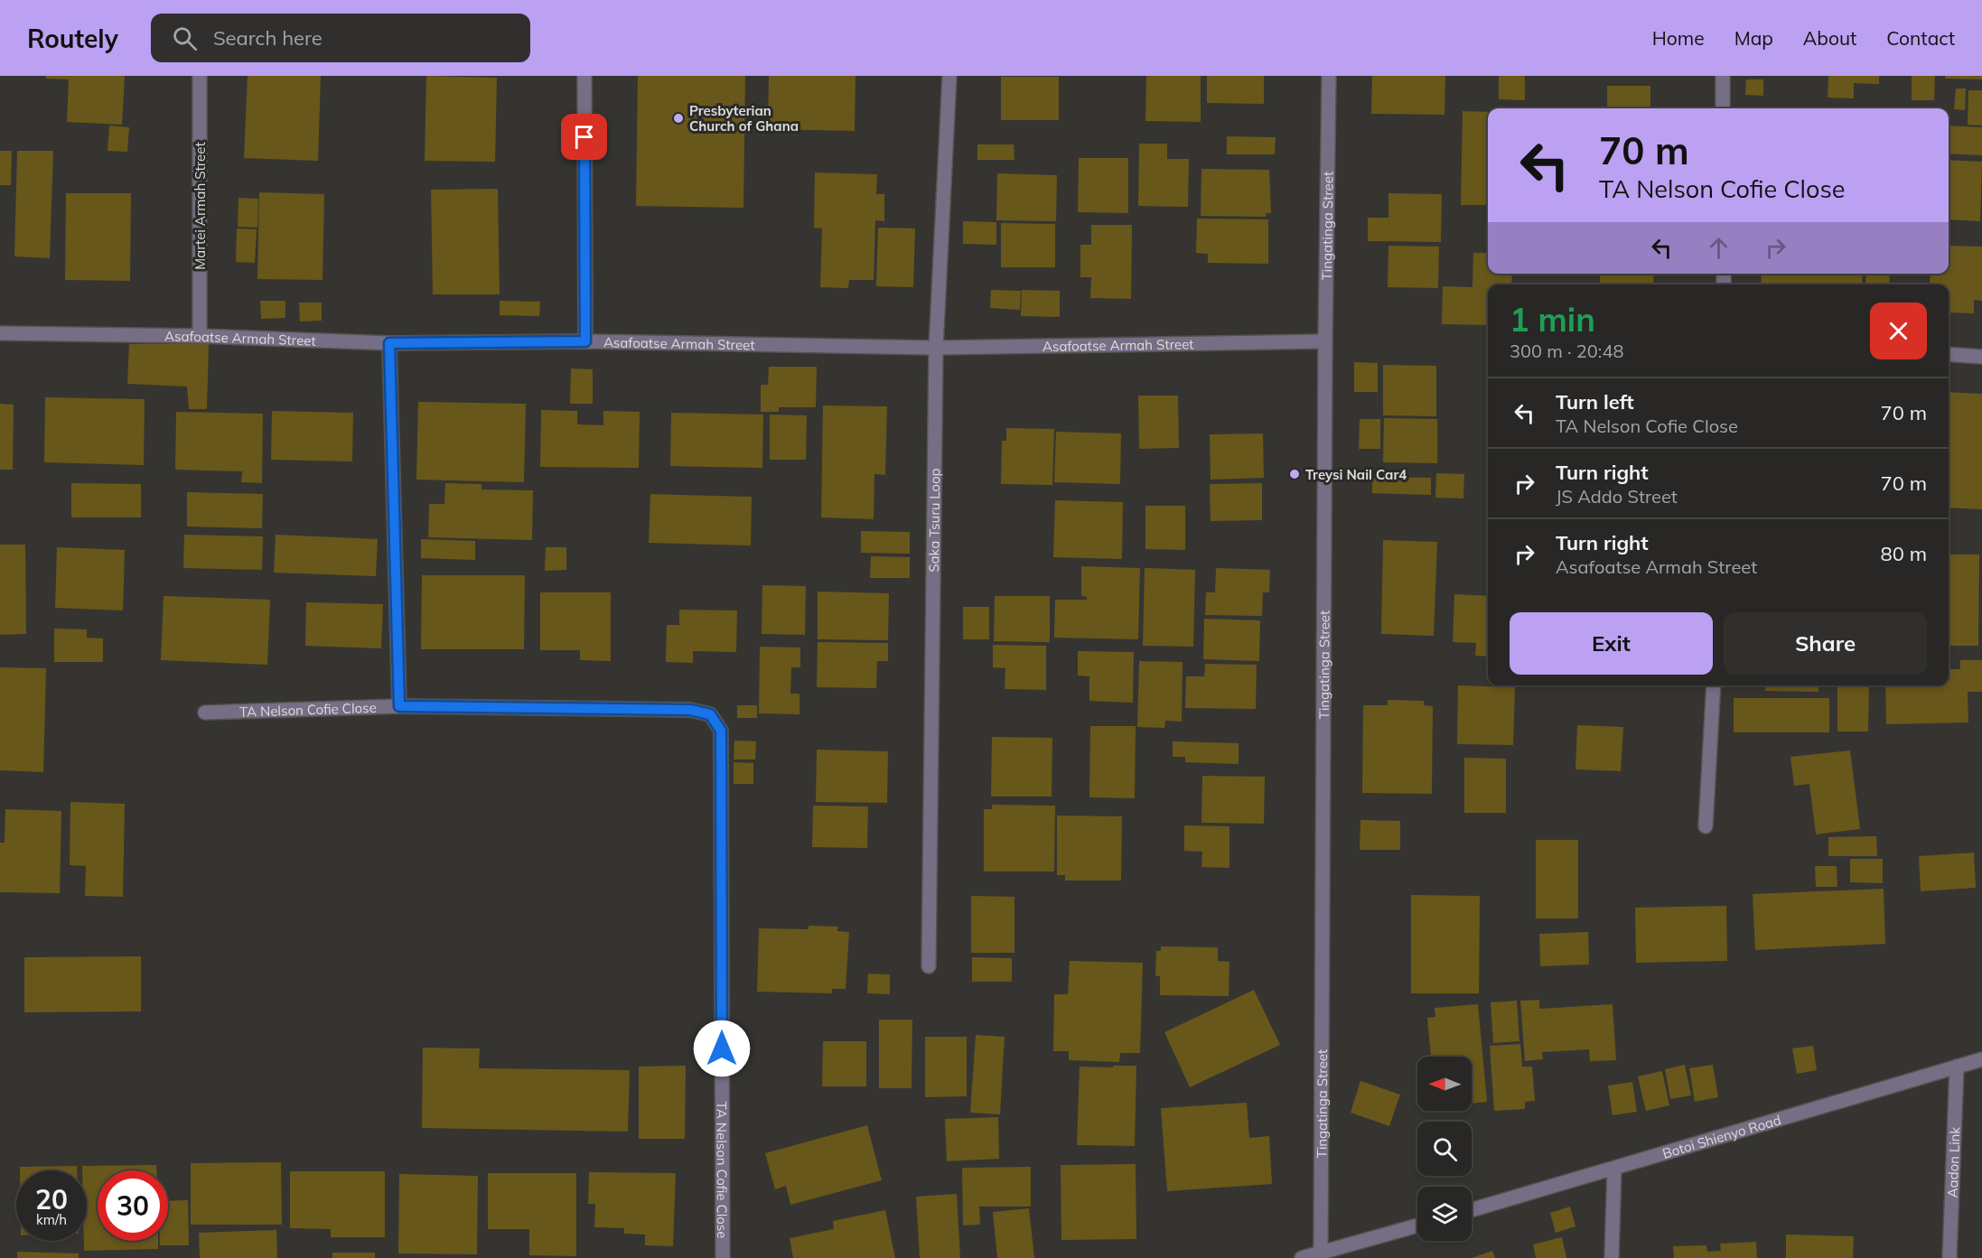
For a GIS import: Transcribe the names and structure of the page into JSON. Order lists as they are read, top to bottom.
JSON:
{
  "streets": {
    "street": [
      "Martei Armah Street",
      "Tingatinga Street",
      "Asafoatse Armah Street",
      "Saka Tsuru Loop",
      "TA Nelson Cofie Close",
      "Botoi Shienyo Road",
      "Aadon Link"
    ]
  },
  "crossings": [
    ["Martei Armah Street", "Asafoatse Armah Street"],
    ["Tingatinga Street", "Asafoatse Armah Street"],
    ["Asafoatse Armah Street", "Saka Tsuru Loop"],
    ["Botoi Shienyo Road", "Aadon Link"]
  ],
  "places": ["Presbyterian Church of Ghana", "Treysi Nail Car4"],
  "north": "left",
  "page": {
    "header": "Routely",
    "search": "Search here",
    "nav": [
      "Home",
      "Map",
      "About",
      "Contact"
    ],
    "turn": ["70 m", "TA Nelson Cofie Close"],
    "heading": ["1 min", "300 m · 20:48"],
    "list": [
      {
        "name": "Turn left",
        "note": "TA Nelson Cofie Close",
        "value": "70 m"
      },
      {
        "name": "Turn right",
        "note": "JS Addo Street",
        "value": "70 m"
      },
      {
        "name": "Turn right",
        "note": "Asafoatse Armah Street",
        "value": "80 m"
      }
    ],
    "buttons": ["Exit", "Share"],
    "speed": "20 km/h",
    "limit": "30"
  }
}
